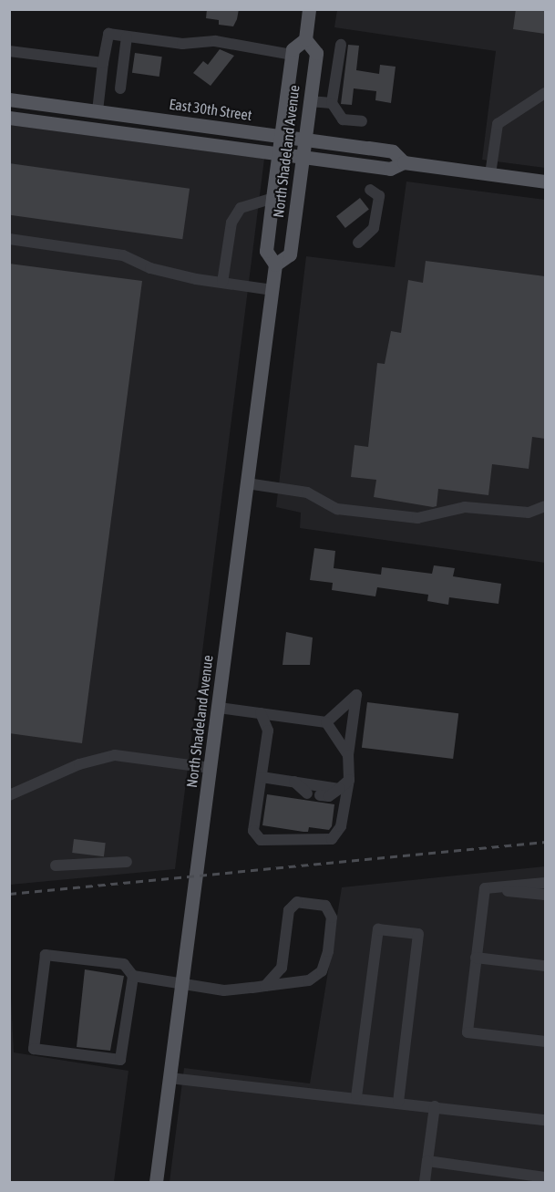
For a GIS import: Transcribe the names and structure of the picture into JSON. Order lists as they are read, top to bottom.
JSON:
{
  "streets": {
    "main road": ["East 30th Street", "North Shadeland Avenue"]
  },
  "crossings": [
    ["East 30th Street", "North Shadeland Avenue"]
  ]
}
